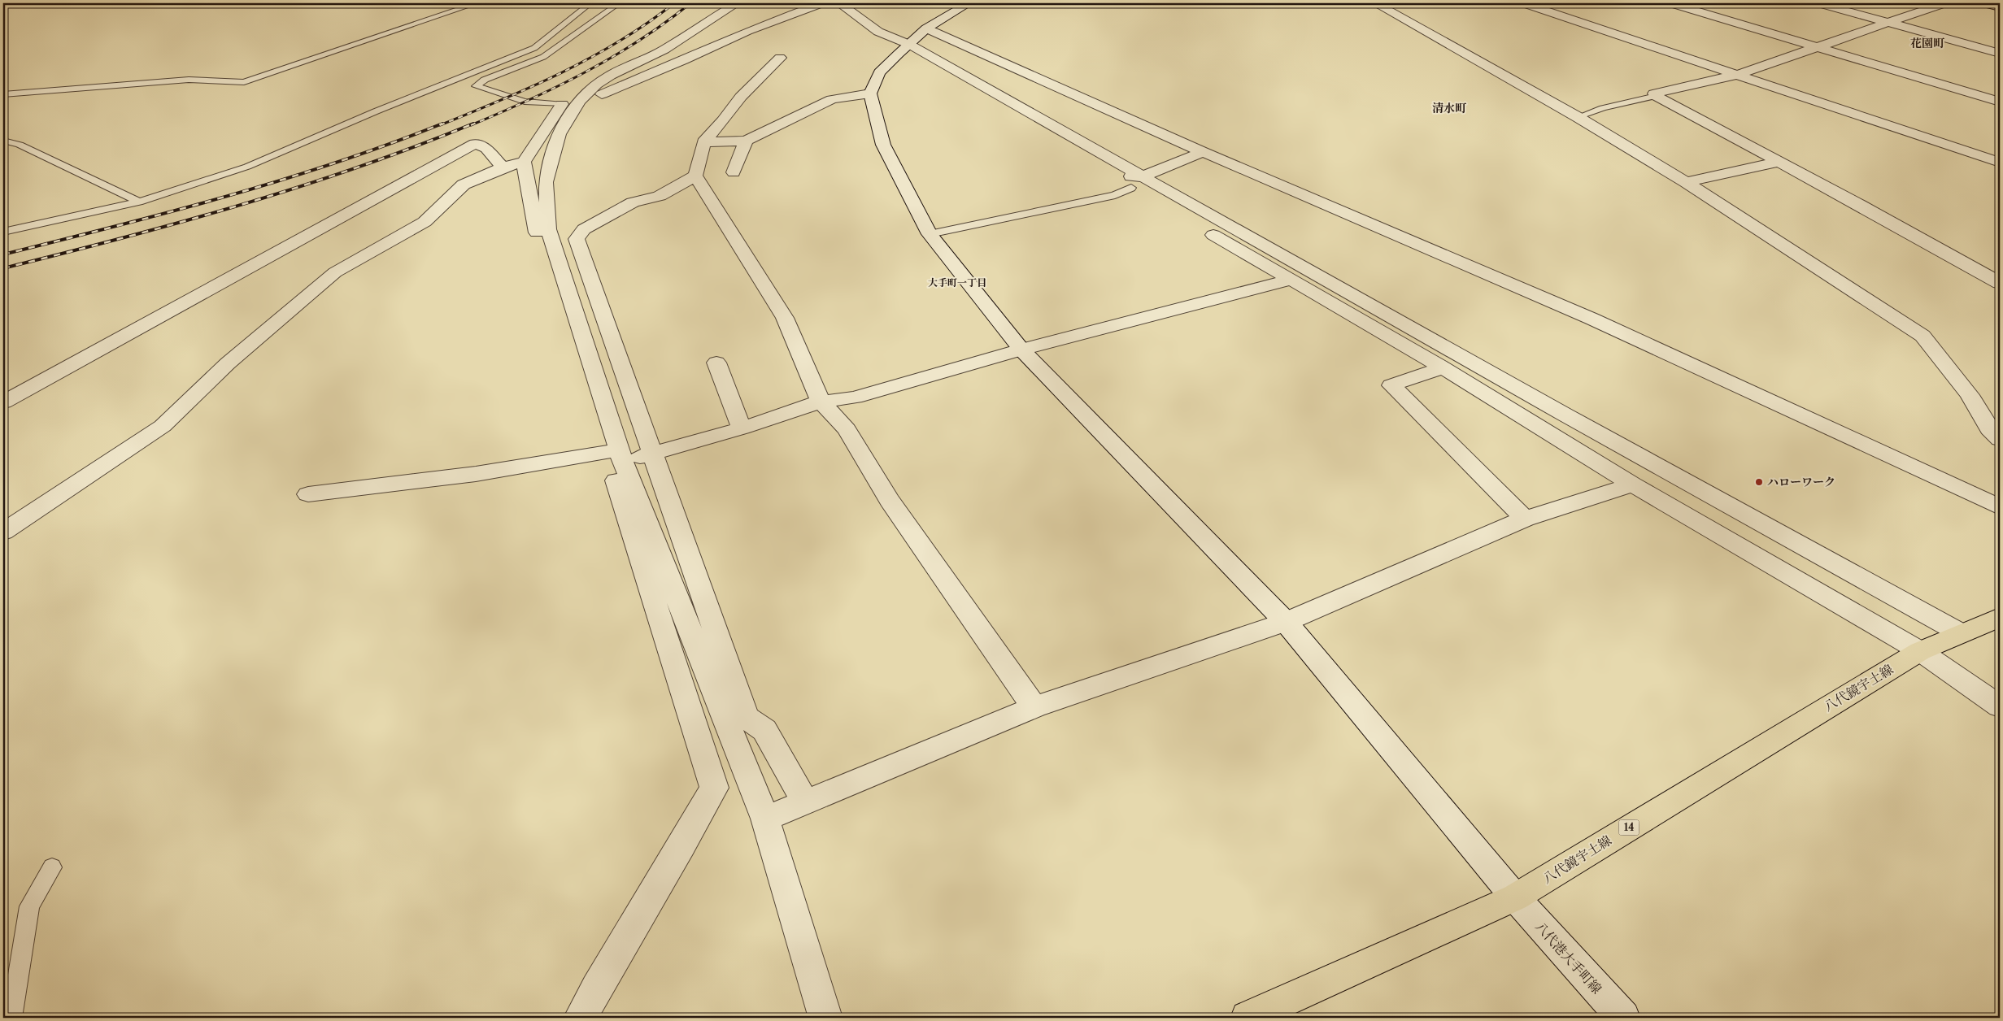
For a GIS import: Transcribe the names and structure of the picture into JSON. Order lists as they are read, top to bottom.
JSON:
{
  "streets": {
    "main road": ["八代鏡宇土線", "14"],
    "street": ["八代港大手町線"]
  },
  "crossings": [
    ["八代鏡宇土線", "八代港大手町線"]
  ],
  "districts": ["花園町", "清水町", "大手町一丁目"],
  "places": ["ハローワーク"]
}
